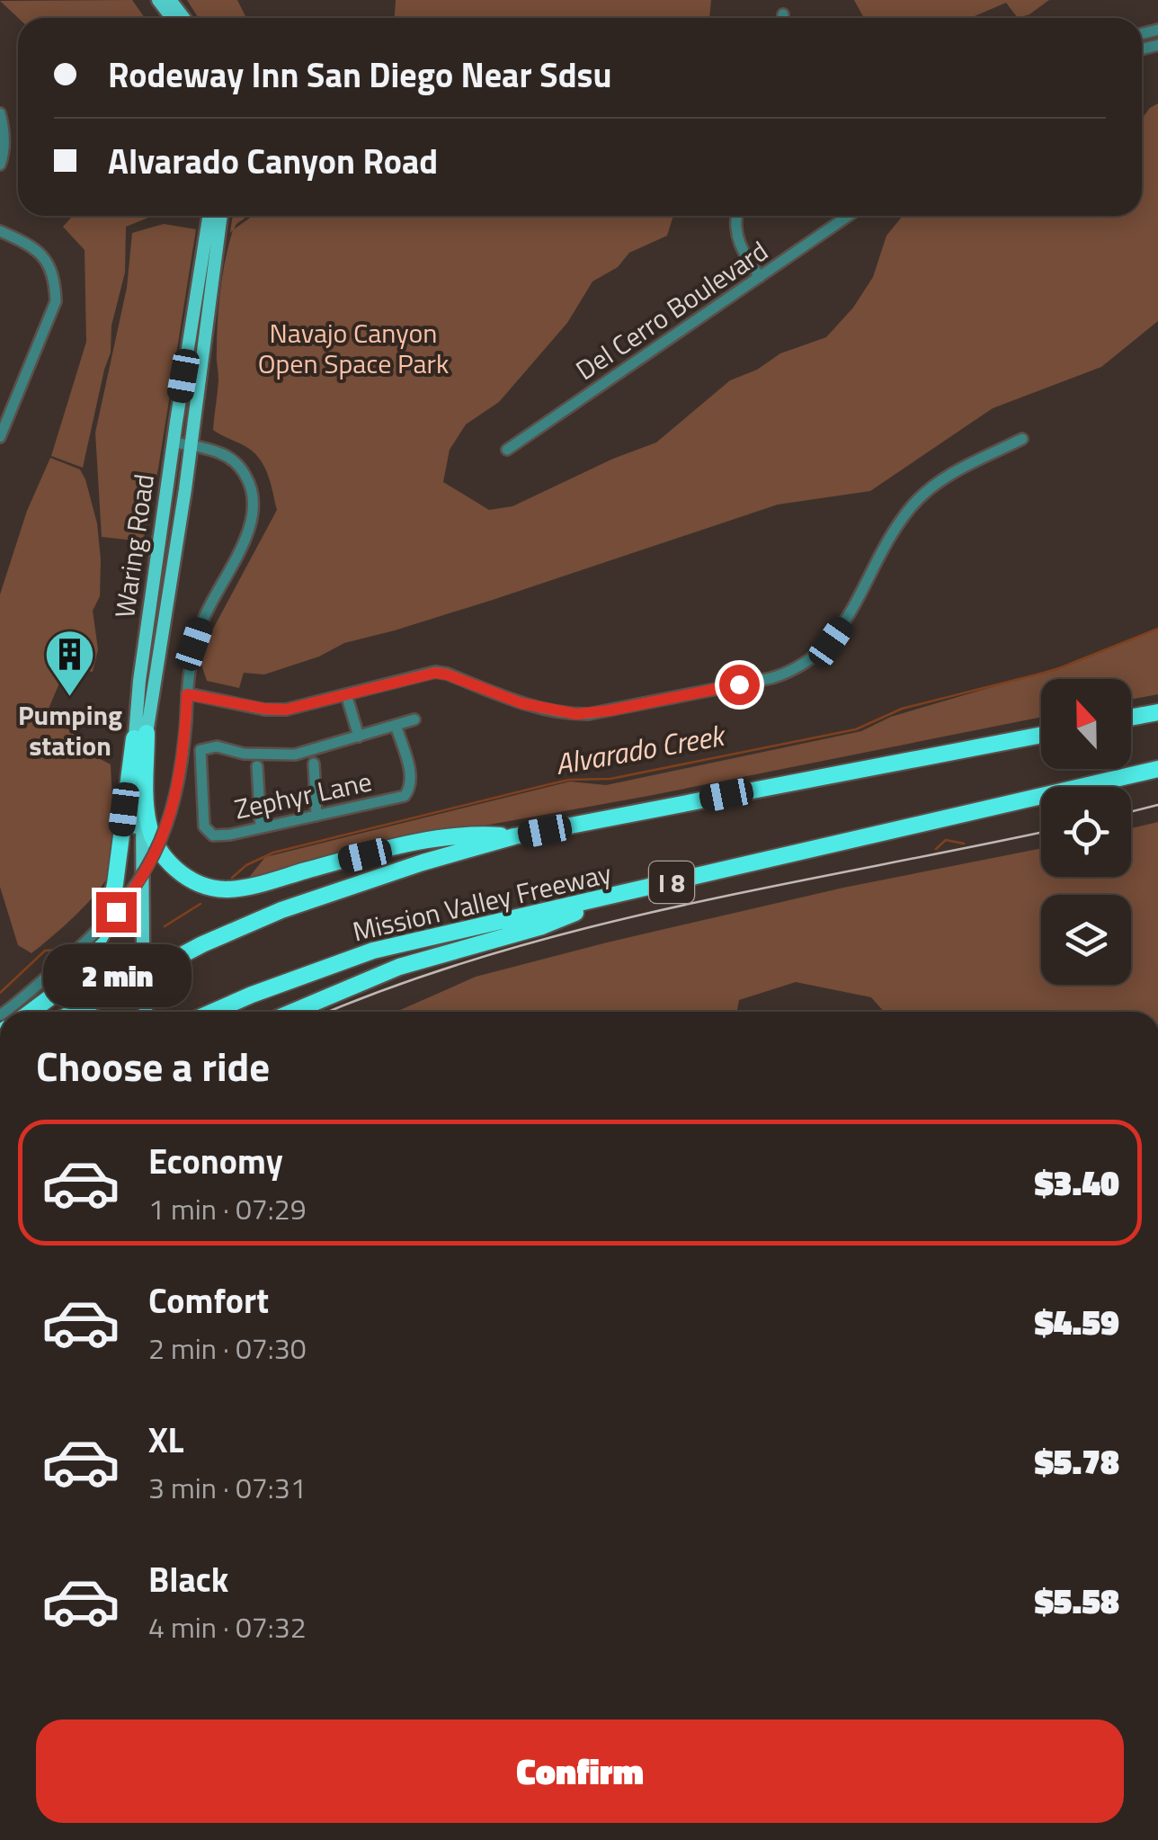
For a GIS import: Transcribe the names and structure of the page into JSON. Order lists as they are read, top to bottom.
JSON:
{
  "streets": {
    "highway": ["I 8", "Mission Valley Freeway"],
    "main road": ["Waring Road"],
    "street": ["Del Cerro Boulevard", "Zephyr Lane"]
  },
  "water": ["Alvarado Creek"],
  "parks": ["Navajo Canyon Open Space Park"],
  "places": {
    "building": ["Pumping station"]
  },
  "north": "top",
  "page": {
    "banner": ["Rodeway Inn San Diego Near Sdsu", "Alvarado Canyon Road"],
    "bubble": "2 min",
    "heading": "Choose a ride",
    "list": [
      {
        "name": "Economy",
        "note": "1 min · 07:29",
        "value": "$3.40"
      },
      {
        "name": "Comfort",
        "note": "2 min · 07:30",
        "value": "$4.59"
      },
      {
        "name": "XL",
        "note": "3 min · 07:31",
        "value": "$5.78"
      },
      {
        "name": "Black",
        "note": "4 min · 07:32",
        "value": "$5.58"
      }
    ],
    "buttons": "Confirm"
  }
}
